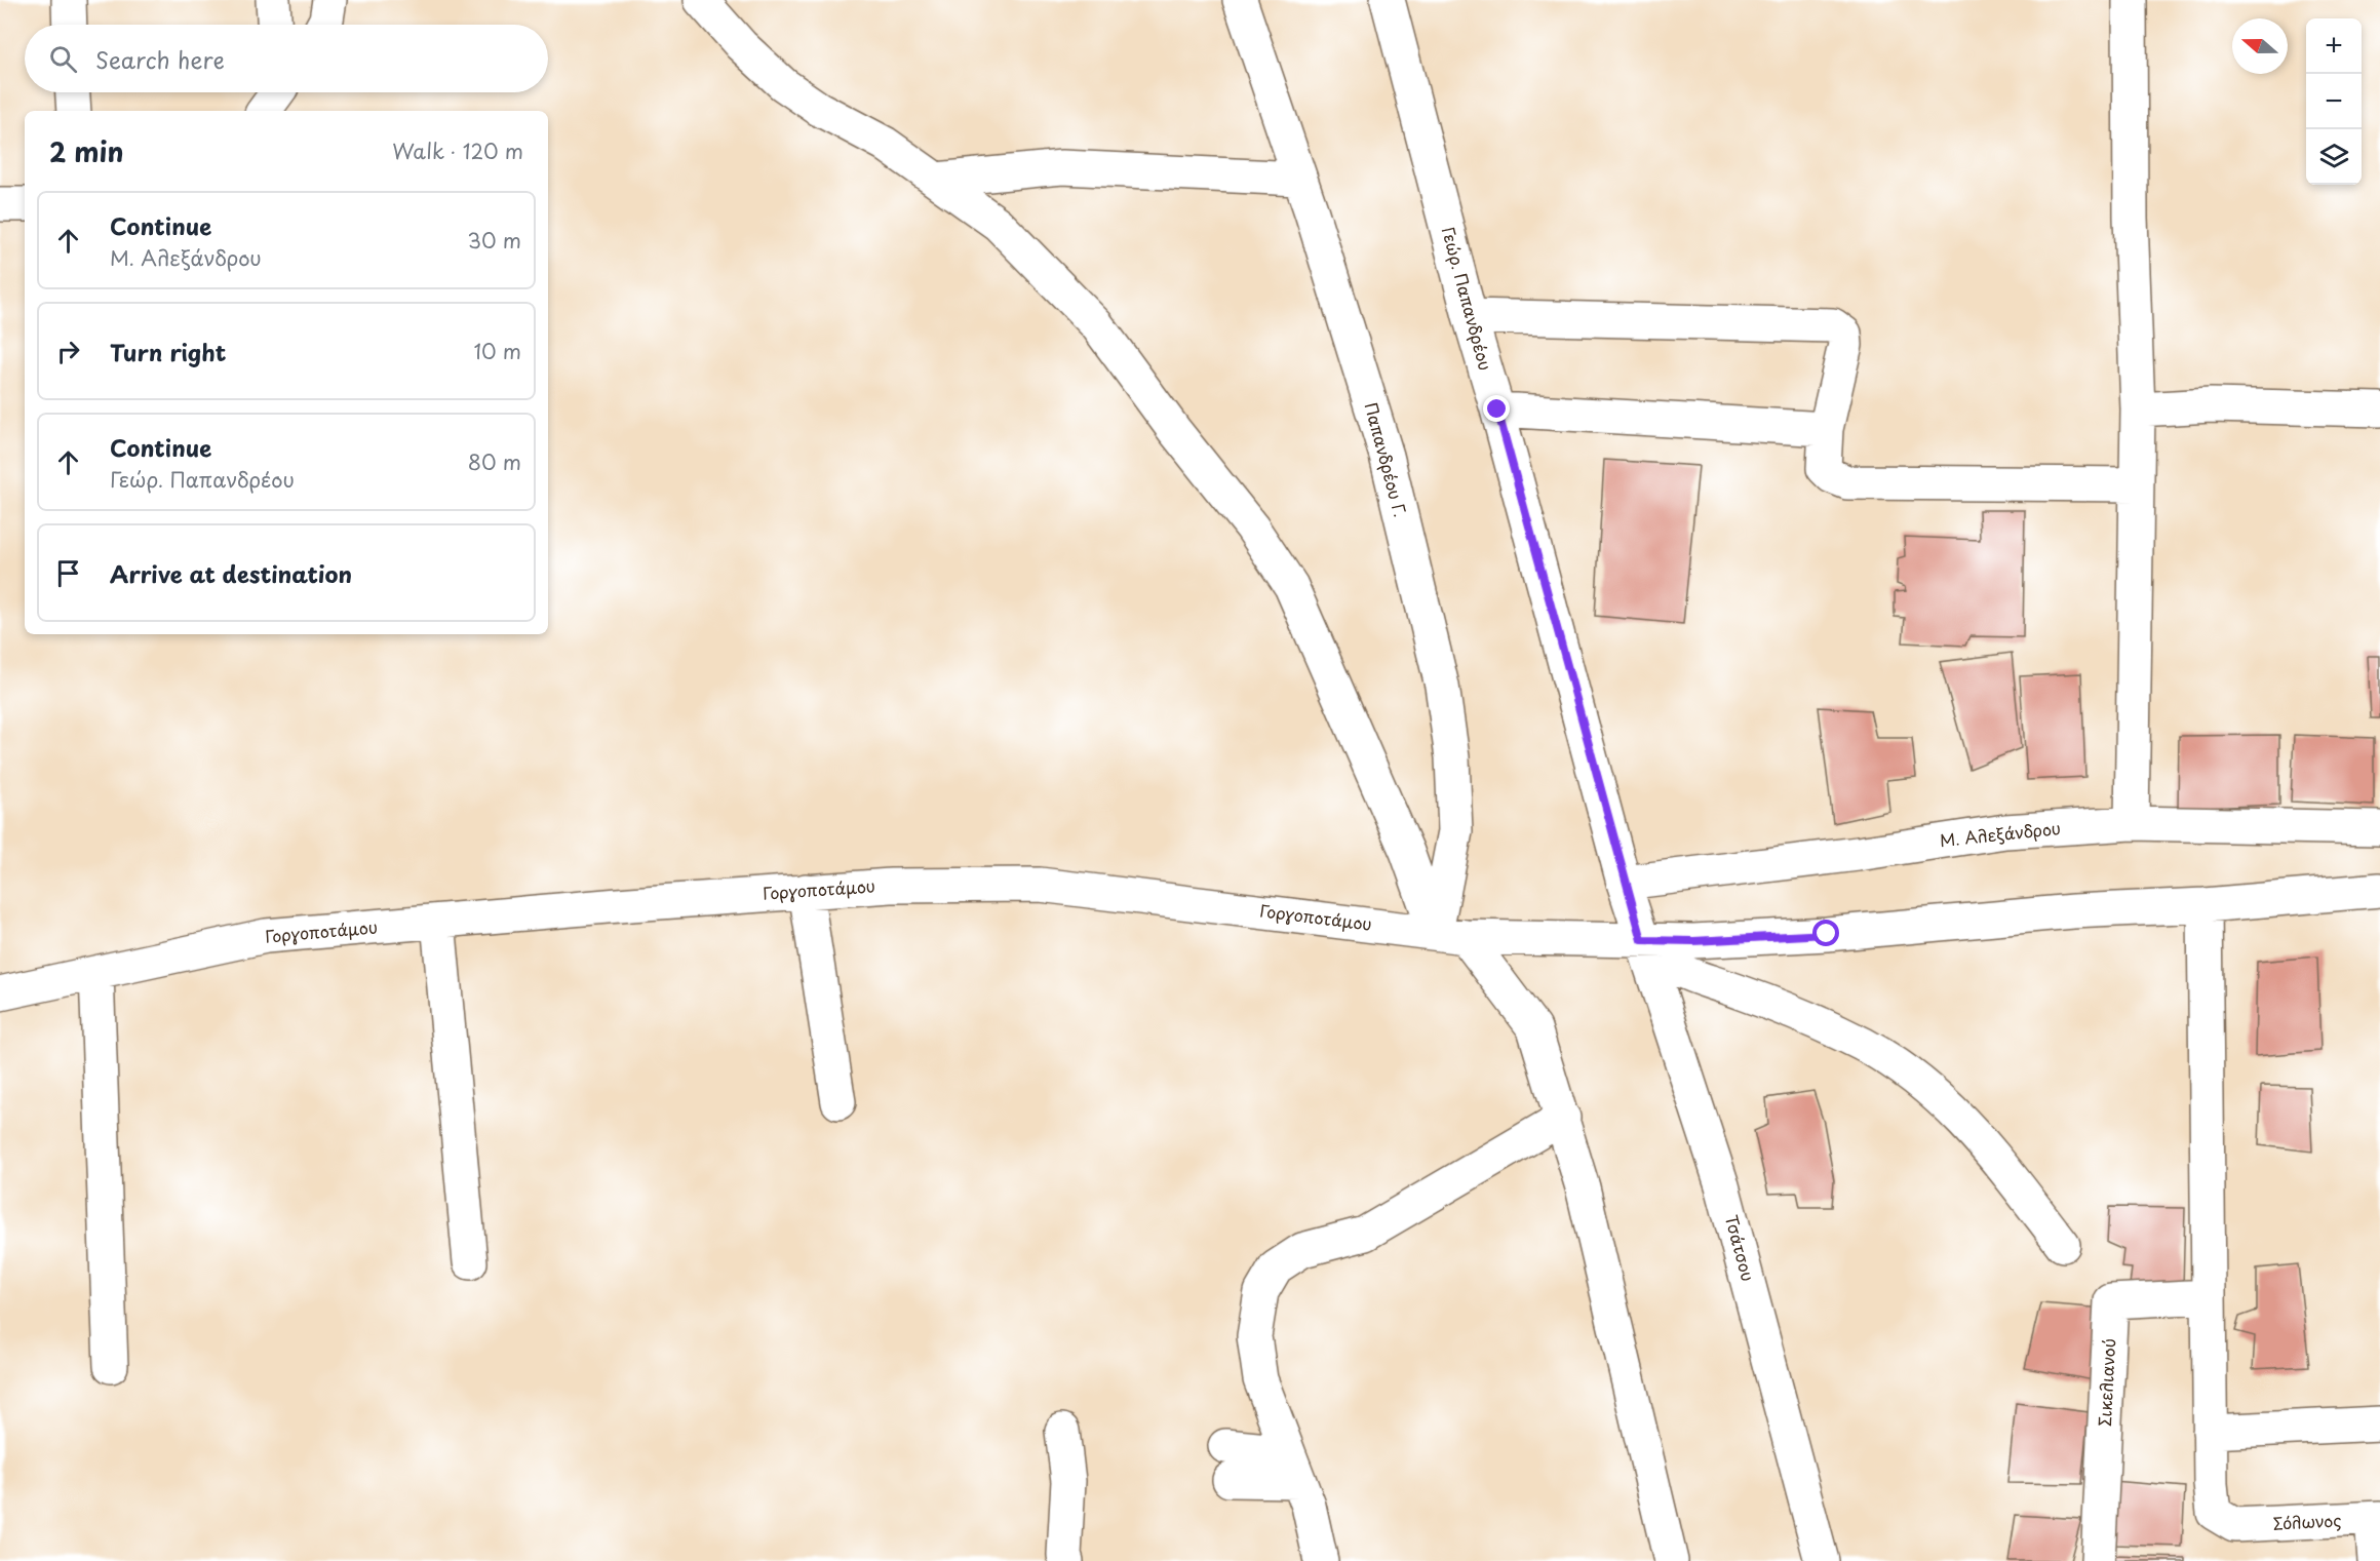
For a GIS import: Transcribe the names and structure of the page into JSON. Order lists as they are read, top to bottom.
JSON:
{
  "streets": {
    "street": [
      "Γεώρ. Παπανδρέου",
      "Παπανδρέου Γ.",
      "Μ. Αλεξάνδρου",
      "Γοργοποτάμου",
      "Τσάτσου",
      "Σικελιανού",
      "Σόλωνος"
    ]
  },
  "crossings": [
    ["Γεώρ. Παπανδρέου", "Μ. Αλεξάνδρου"],
    ["Γεώρ. Παπανδρέου", "Τσάτσου"],
    ["Παπανδρέου Γ.", "Γοργοποτάμου"],
    ["Μ. Αλεξάνδρου", "Τσάτσου"],
    ["Γοργοποτάμου", "Τσάτσου"]
  ],
  "north": "left",
  "page": {
    "map_buttons": ["+", "−"],
    "search": "Search here",
    "heading": ["2 min", "Walk · 120 m"],
    "list": [
      ["Continue", "Μ. Αλεξάνδρου", "30 m"],
      ["Turn right", "10 m"],
      ["Continue", "Γεώρ. Παπανδρέου", "80 m"],
      "Arrive at destination"
    ]
  }
}
